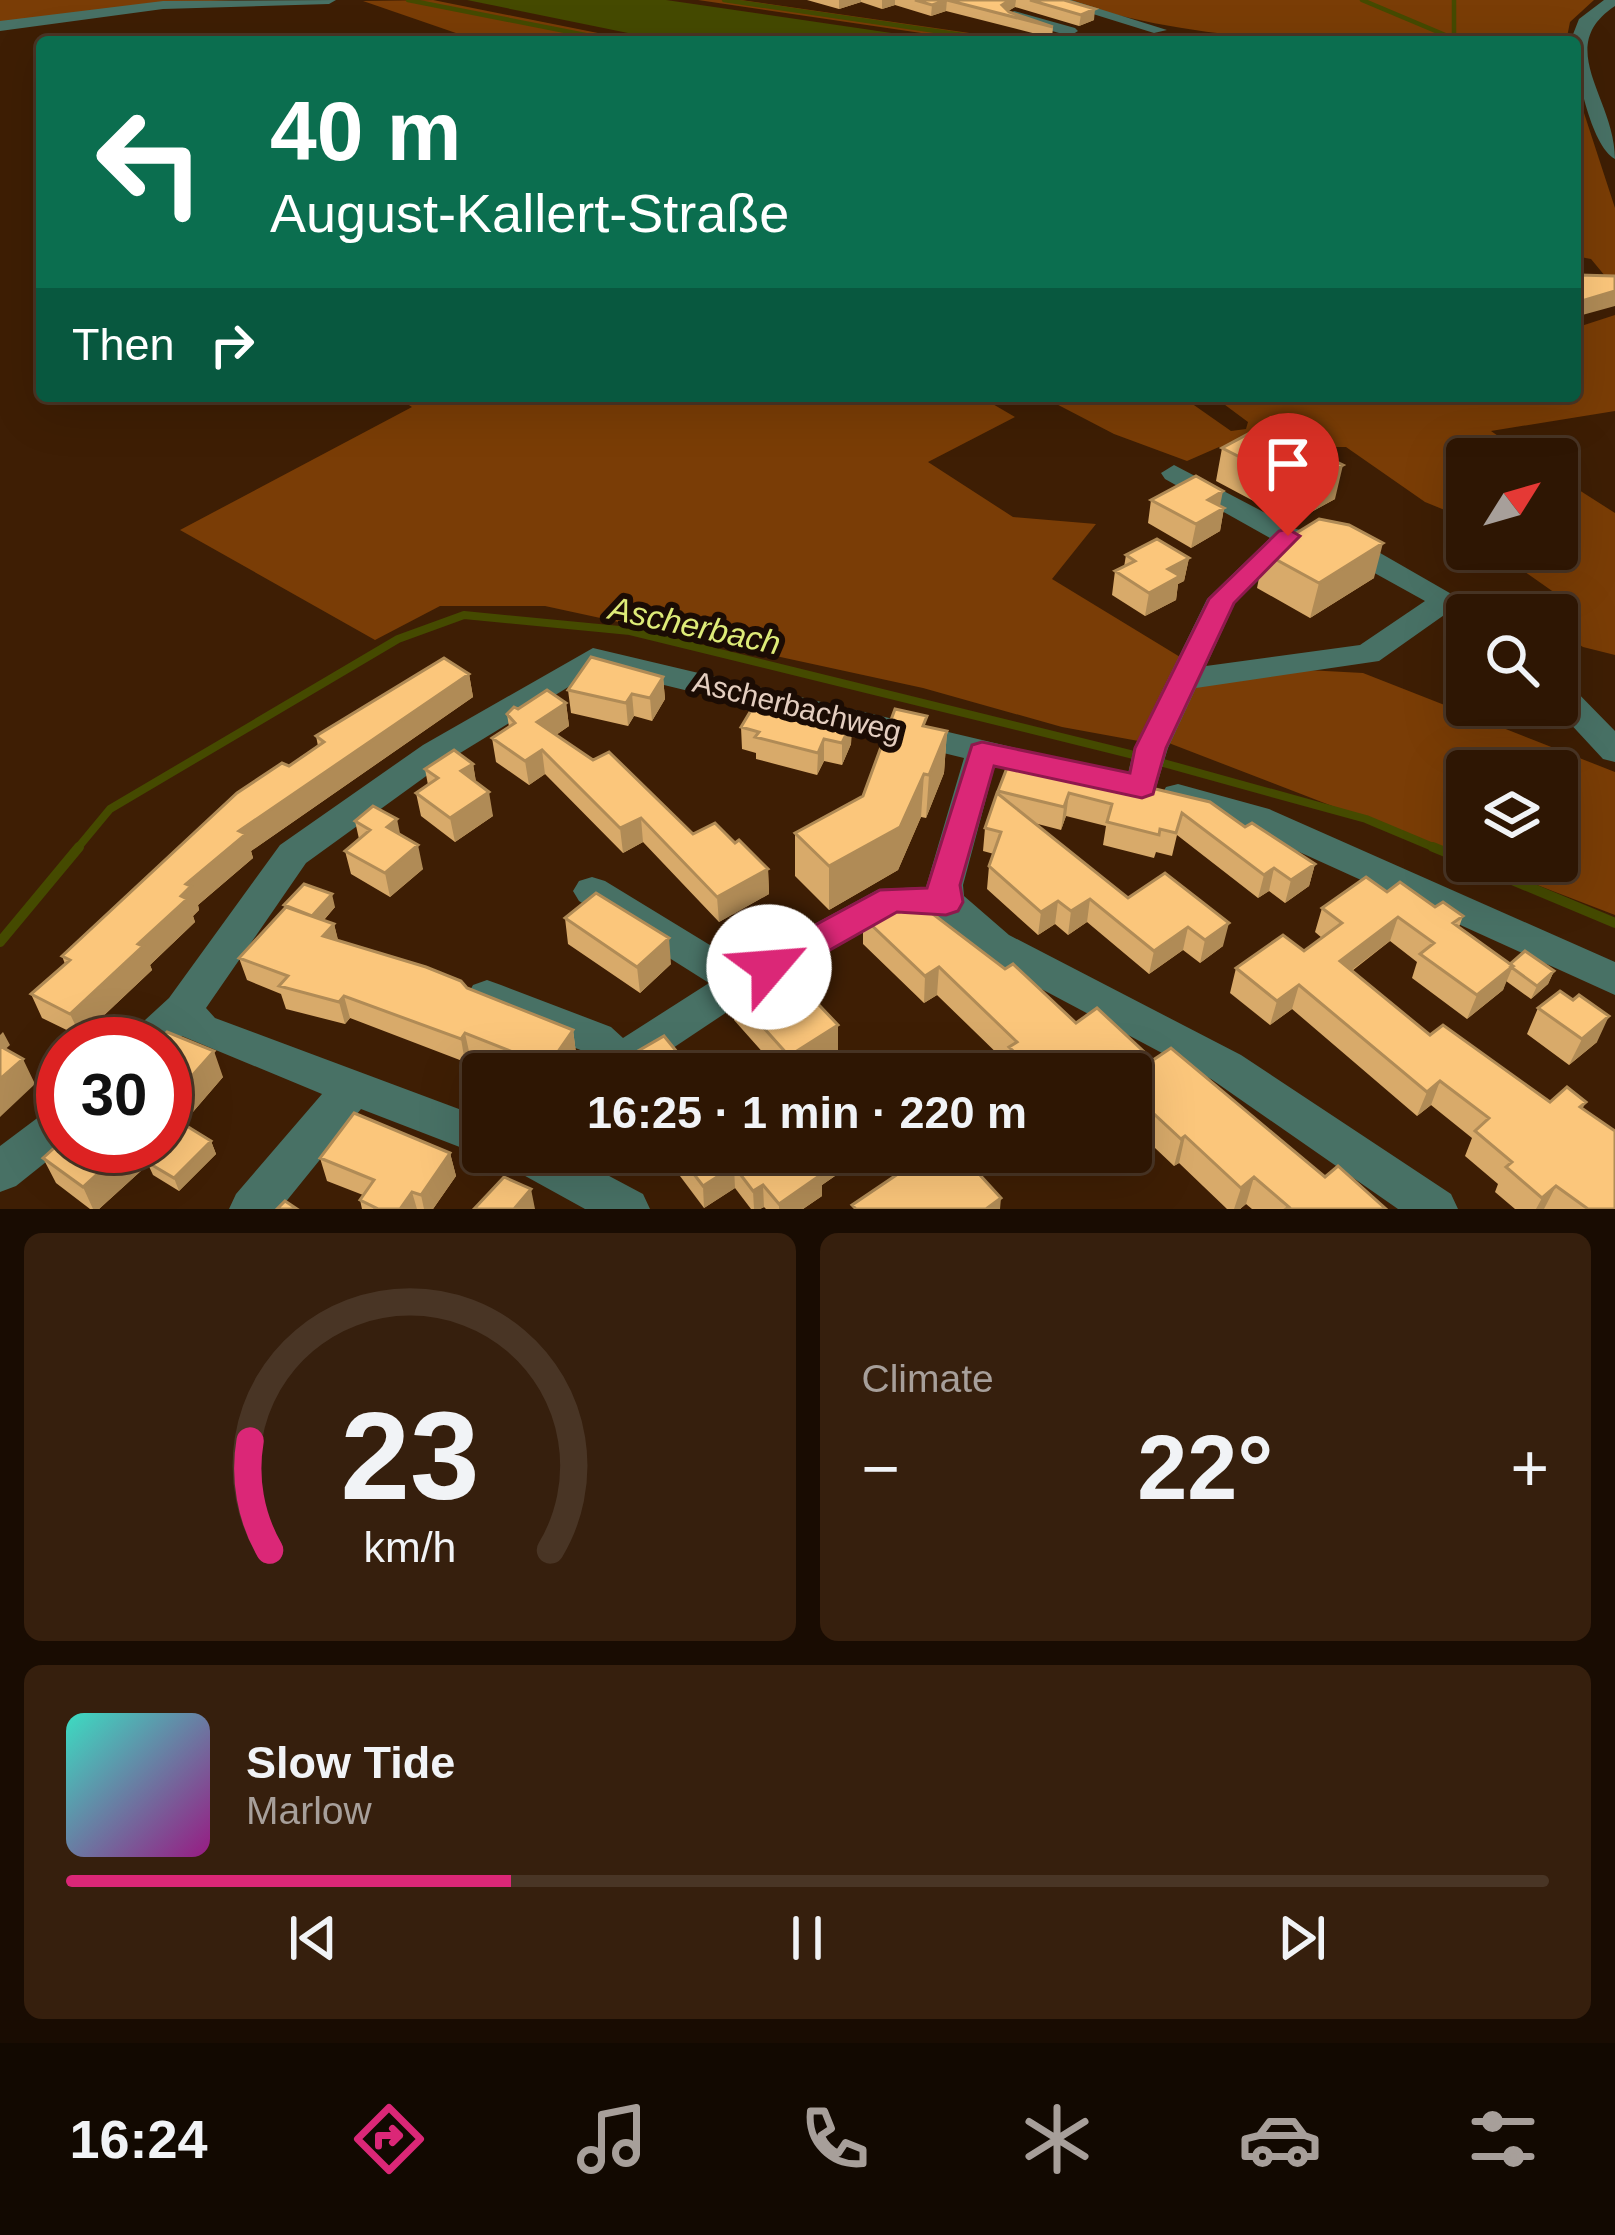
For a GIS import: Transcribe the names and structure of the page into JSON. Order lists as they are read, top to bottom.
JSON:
{
  "streets": {
    "street": ["Ascherbachweg"]
  },
  "water": ["Ascherbach"],
  "north": "top right",
  "page": {
    "turn": ["40 m", "August-Kallert-Straße"],
    "then": "Then",
    "limit": "30",
    "trip": "16:25 · 1 min · 220 m",
    "tile": "Climate",
    "heat": ["−", "22°", "+"],
    "song": ["Slow Tide", "Marlow"],
    "tabs": "16:24",
    "gauge": ["23", "km/h"]
  }
}
